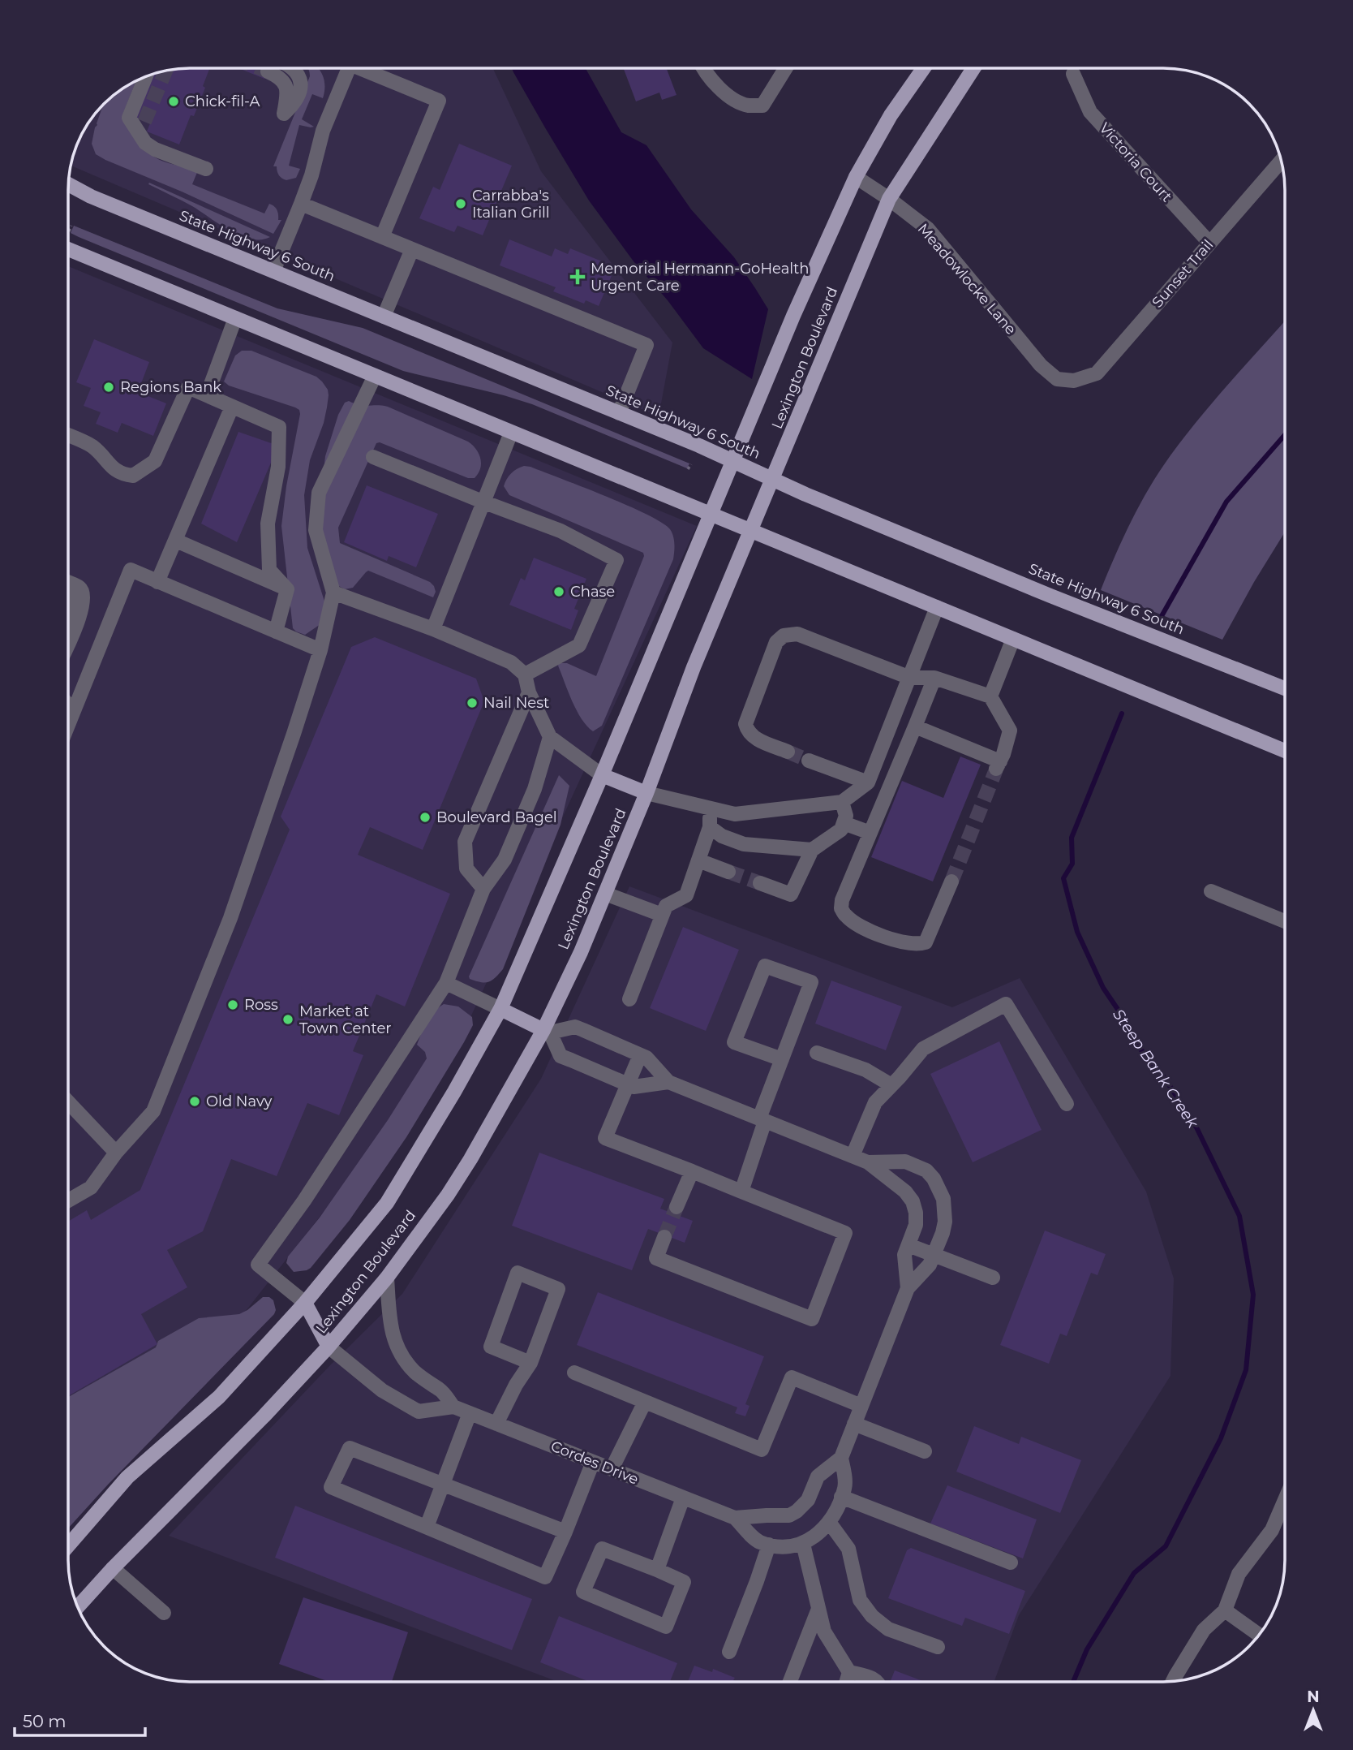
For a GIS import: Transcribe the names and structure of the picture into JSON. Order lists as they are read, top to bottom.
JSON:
{
  "streets": {
    "main road": ["State Highway 6 South", "Lexington Boulevard"],
    "street": [
      "Victoria Court",
      "Sunset Trail",
      "Meadowlocke Lane",
      "Cordes Drive"
    ]
  },
  "crossings": [
    ["Victoria Court", "Sunset Trail"],
    ["State Highway 6 South", "Lexington Boulevard"],
    ["Sunset Trail", "Meadowlocke Lane"],
    ["Meadowlocke Lane", "Lexington Boulevard"],
    ["Lexington Boulevard", "Cordes Drive"]
  ],
  "water": ["Steep Bank Creek"],
  "places": {
    "other": [
      "Chick-fil-A",
      "Carrabba's Italian Grill",
      "Regions Bank",
      "Chase",
      "Nail Nest",
      "Boulevard Bagel",
      "Ross",
      "Market at Town Center",
      "Old Navy"
    ],
    "health": ["Memorial Hermann-GoHealth Urgent Care"]
  },
  "scale_bar": "50 m",
  "north": "top"
}
